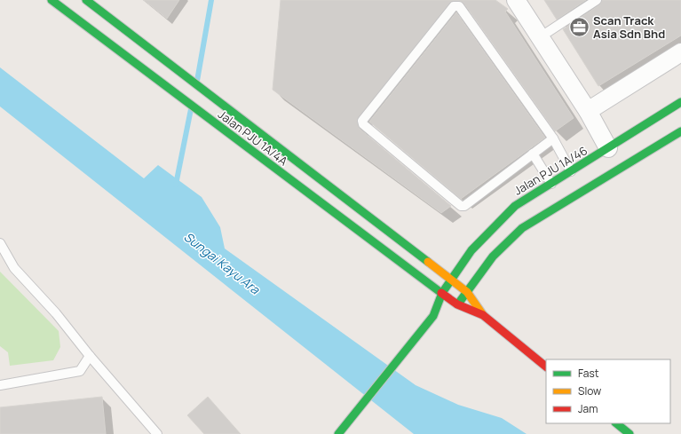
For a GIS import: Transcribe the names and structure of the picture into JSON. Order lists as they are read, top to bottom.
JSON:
{
  "streets": {
    "street": ["Jalan PJU 1A/4A", "Jalan PJU 1A/46"]
  },
  "crossings": [
    ["Jalan PJU 1A/4A", "Jalan PJU 1A/46"]
  ],
  "water": ["Sungai Kayu Ara"],
  "places": {
    "office": ["Scan Track Asia Sdn Bhd"]
  },
  "legend": ["Fast", "Slow", "Jam"]
}
